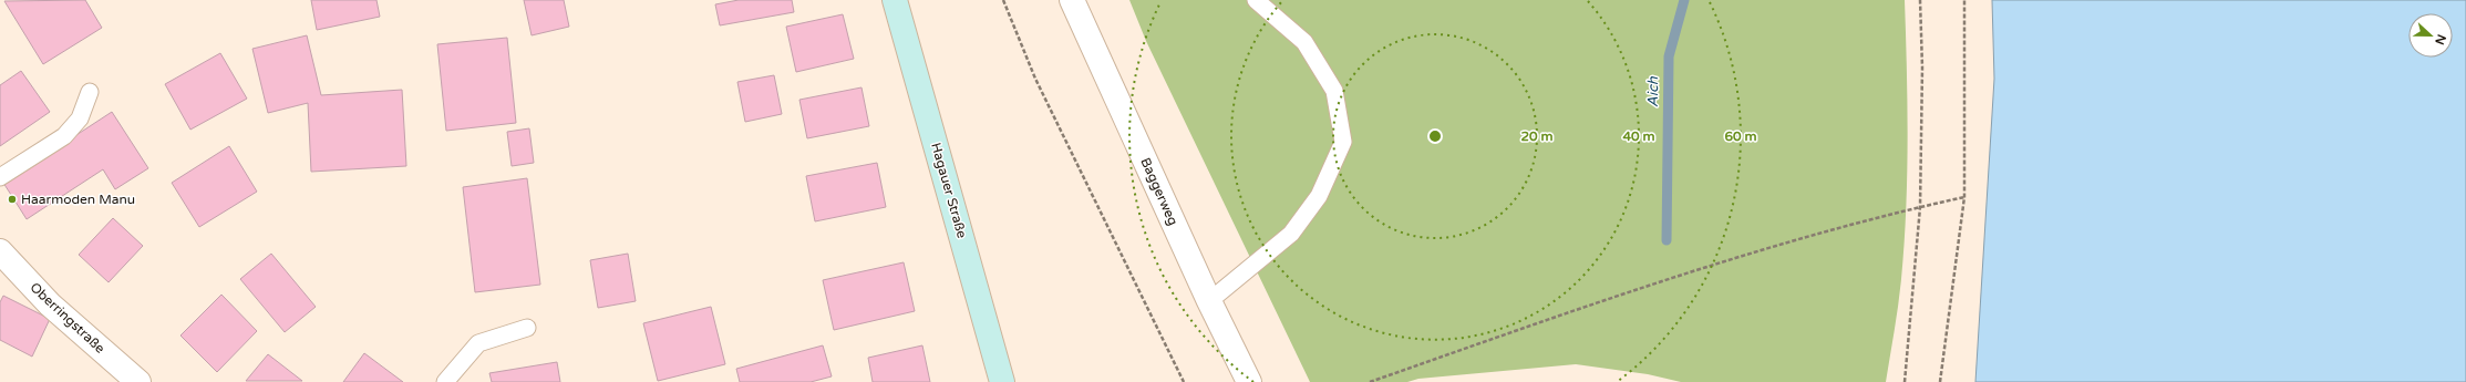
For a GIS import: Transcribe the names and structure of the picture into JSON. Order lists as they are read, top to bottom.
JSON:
{
  "streets": {
    "street": ["Hagauer Straße", "Baggerweg", "Oberringstraße"]
  },
  "water": ["Aich"],
  "places": ["Haarmoden Manu"],
  "north": "right",
  "rings": ["20 m", "40 m", "60 m"]
}
